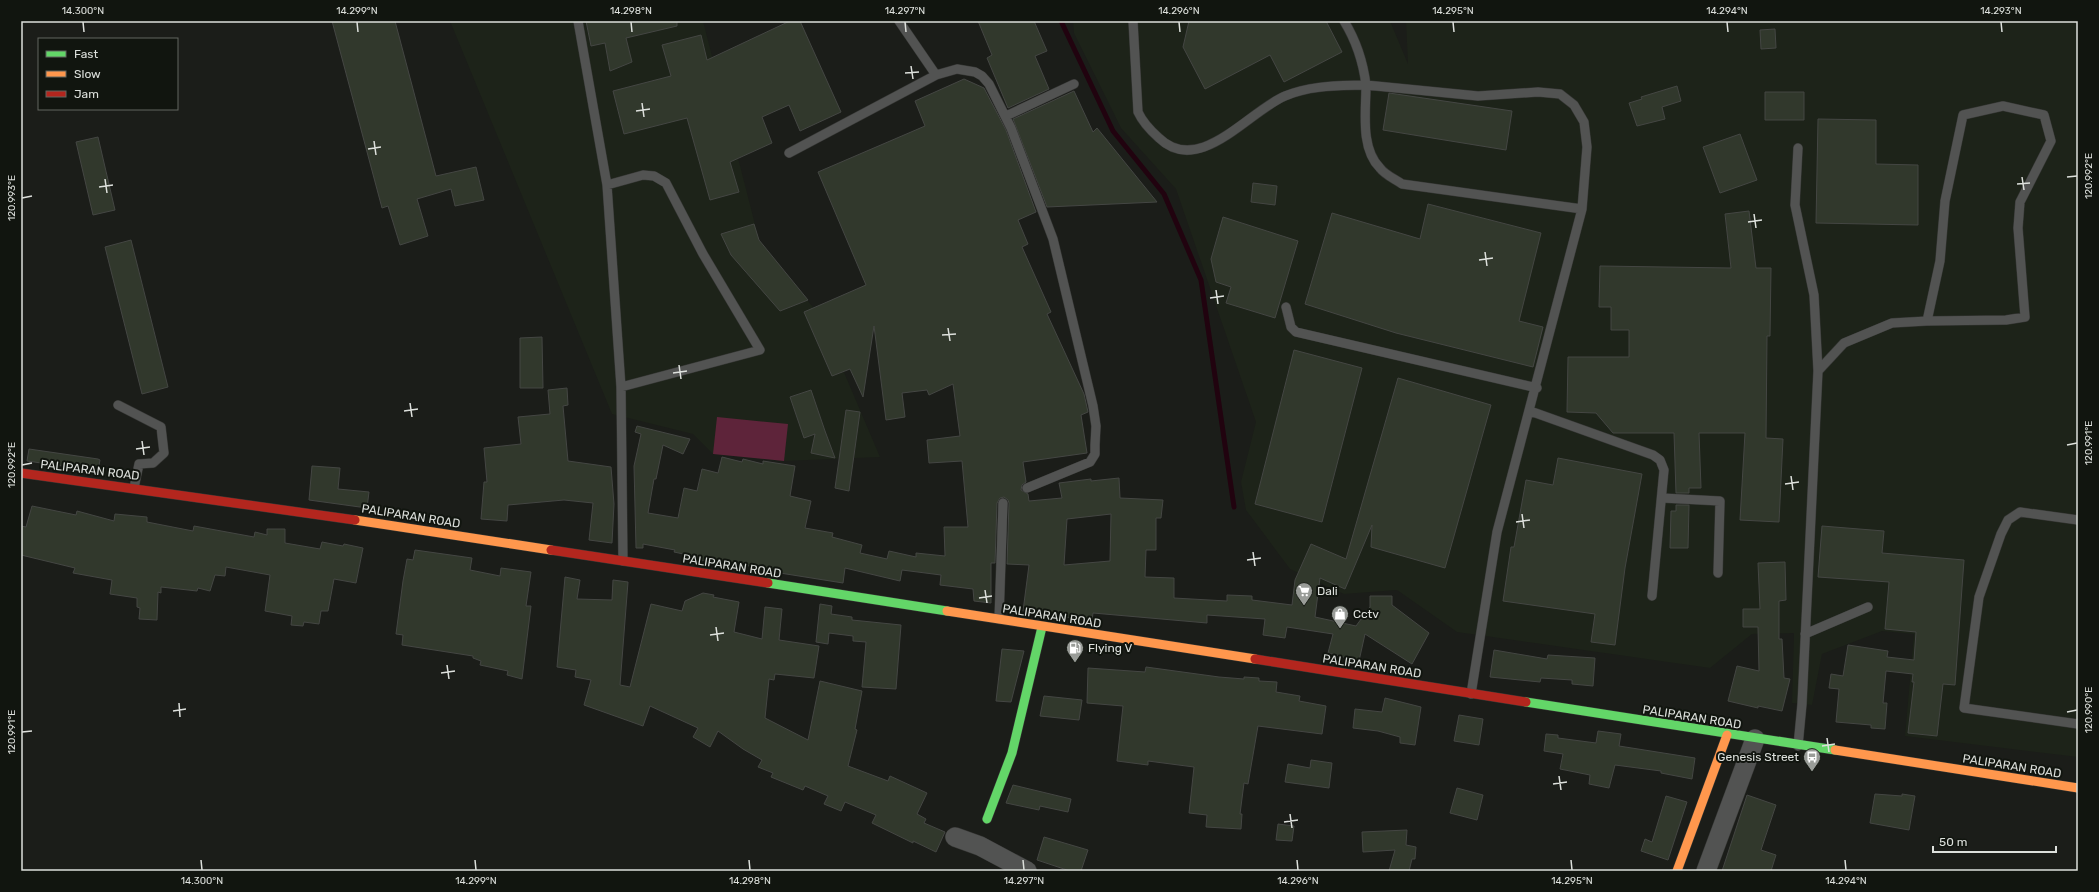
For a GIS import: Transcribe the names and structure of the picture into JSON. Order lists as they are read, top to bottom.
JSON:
{
  "streets": {
    "main road": ["PALIPARAN ROAD"]
  },
  "places": {
    "supermarket": ["Dali"],
    "shop": ["Cctv"],
    "fuel station": ["Flying V"],
    "bus stop": ["Genesis Street"]
  },
  "legend": ["Fast", "Slow", "Jam"],
  "scale_bar": "50 m",
  "coordinates": [
    "14.300°N",
    "14.299°N",
    "14.298°N",
    "14.297°N",
    "14.296°N",
    "14.295°N",
    "14.294°N",
    "14.293°N",
    "120.992°E",
    "120.993°E",
    "120.991°E",
    "120.990°E"
  ]
}
